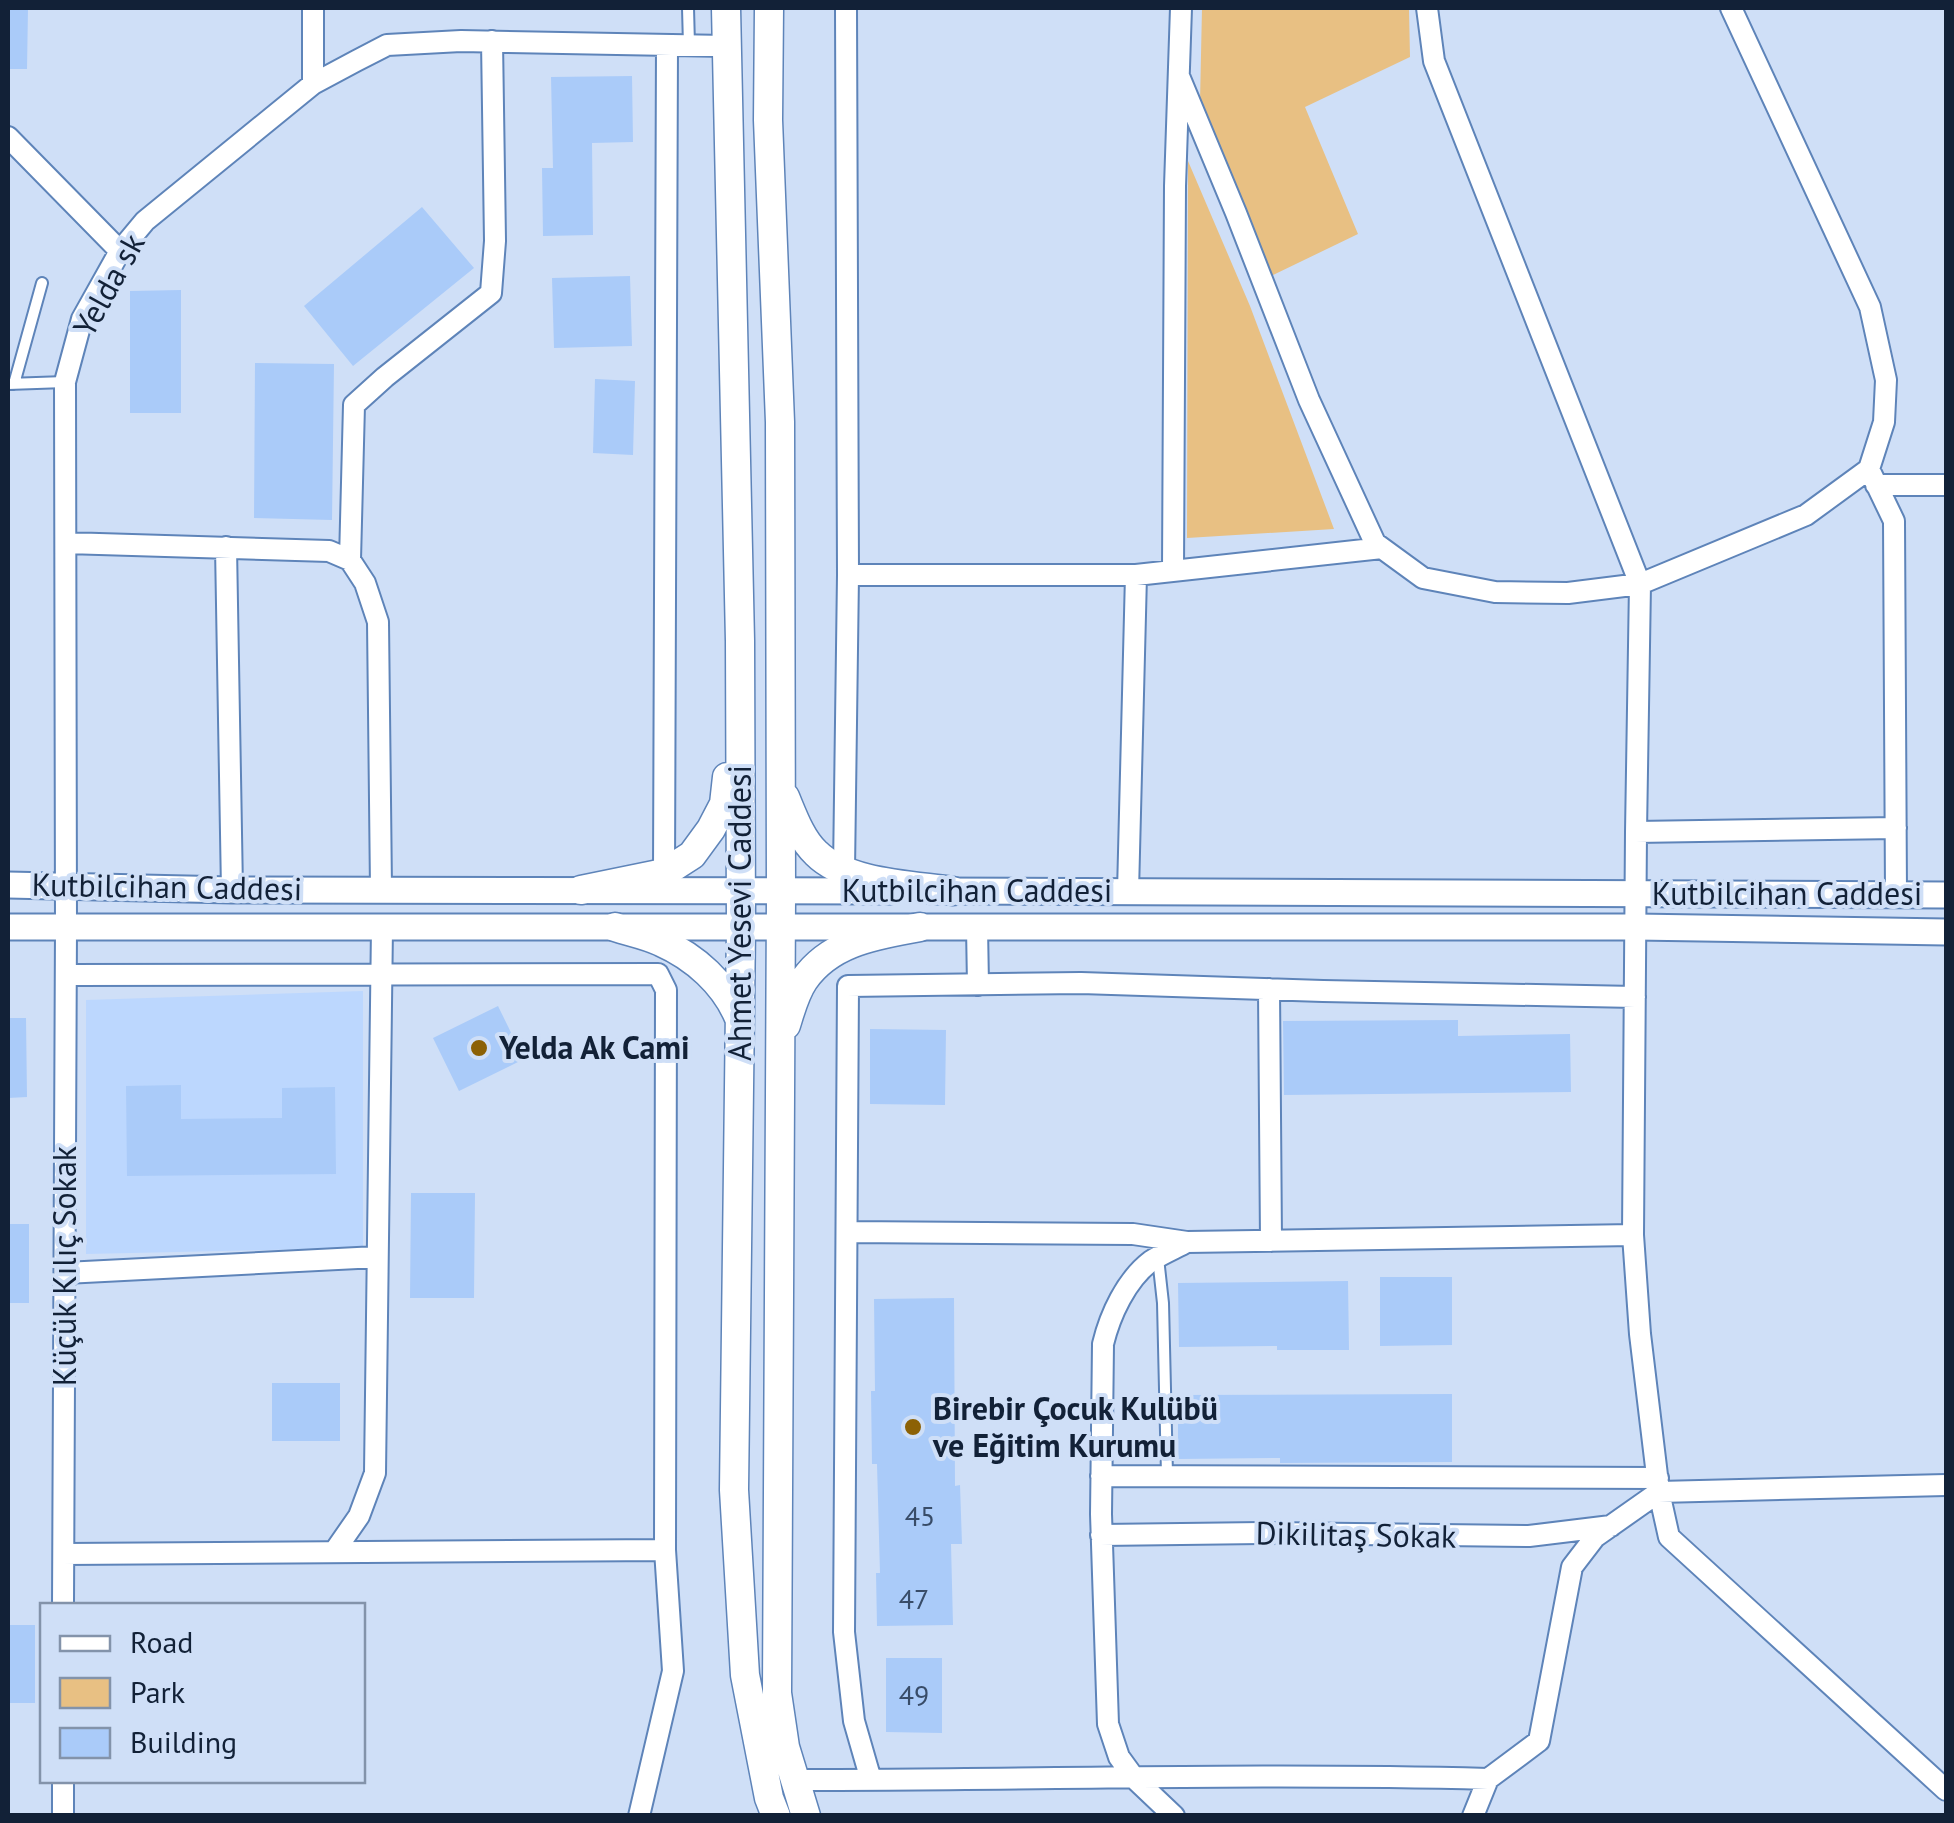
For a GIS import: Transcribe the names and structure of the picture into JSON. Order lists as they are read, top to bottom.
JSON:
{
  "streets": {
    "main road": ["Ahmet Yesevi Caddesi"],
    "street": [
      "Yelda sk",
      "Kutbilcihan Caddesi",
      "Küçük Kılıç Sokak",
      "Dikilitaş Sokak"
    ]
  },
  "crossings": [
    ["Yelda sk", "Kutbilcihan Caddesi"],
    ["Yelda sk", "Ahmet Yesevi Caddesi"],
    ["Yelda sk", "Küçük Kılıç Sokak"],
    ["Kutbilcihan Caddesi", "Ahmet Yesevi Caddesi"],
    ["Kutbilcihan Caddesi", "Küçük Kılıç Sokak"]
  ],
  "places": ["Yelda Ak Cami", "Birebir Çocuk Kulübü ve Eğitim Kurumu"],
  "house_numbers": ["45", "47", "49"],
  "legend": ["Road", "Park", "Building"]
}
